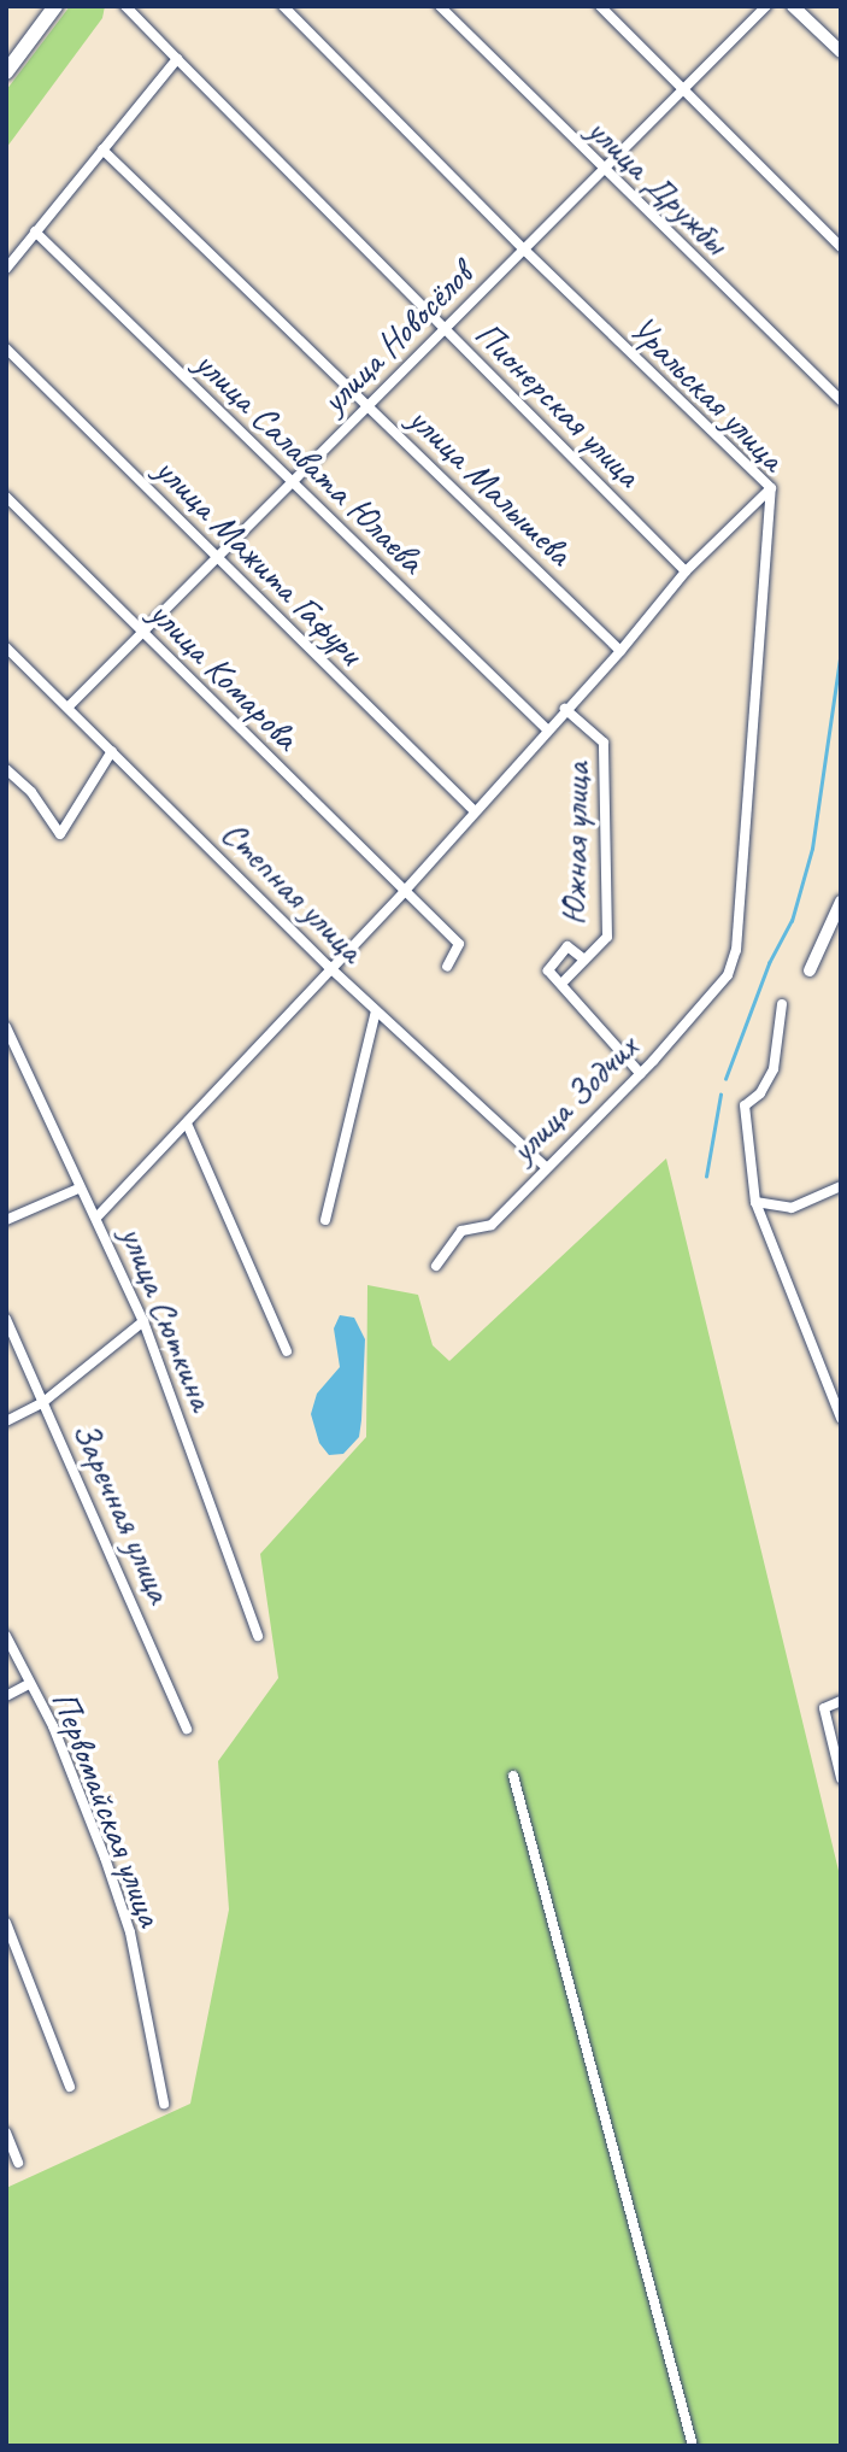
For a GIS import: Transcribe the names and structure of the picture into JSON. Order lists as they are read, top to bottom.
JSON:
{
  "streets": {
    "street": [
      "улица Дружбы",
      "улица Новосёлов",
      "Уральская улица",
      "Пионерская улица",
      "улица Салавата Юлаева",
      "улица Малышева",
      "улица Мажита Гафури",
      "улица Комарова",
      "Южная улица",
      "Степная улица",
      "улица Зодчих",
      "улица Сюткина",
      "Заречная улица",
      "Первомайская улица"
    ]
  },
  "crossings": [
    ["улица Дружбы", "улица Новосёлов"],
    ["улица Новосёлов", "Уральская улица"],
    ["улица Новосёлов", "Пионерская улица"],
    ["улица Новосёлов", "улица Салавата Юлаева"],
    ["улица Новосёлов", "улица Малышева"],
    ["улица Новосёлов", "улица Мажита Гафури"],
    ["улица Новосёлов", "улица Комарова"],
    ["улица Новосёлов", "Степная улица"],
    ["Уральская улица", "улица Зодчих"],
    ["Степная улица", "улица Зодчих"]
  ]
}
